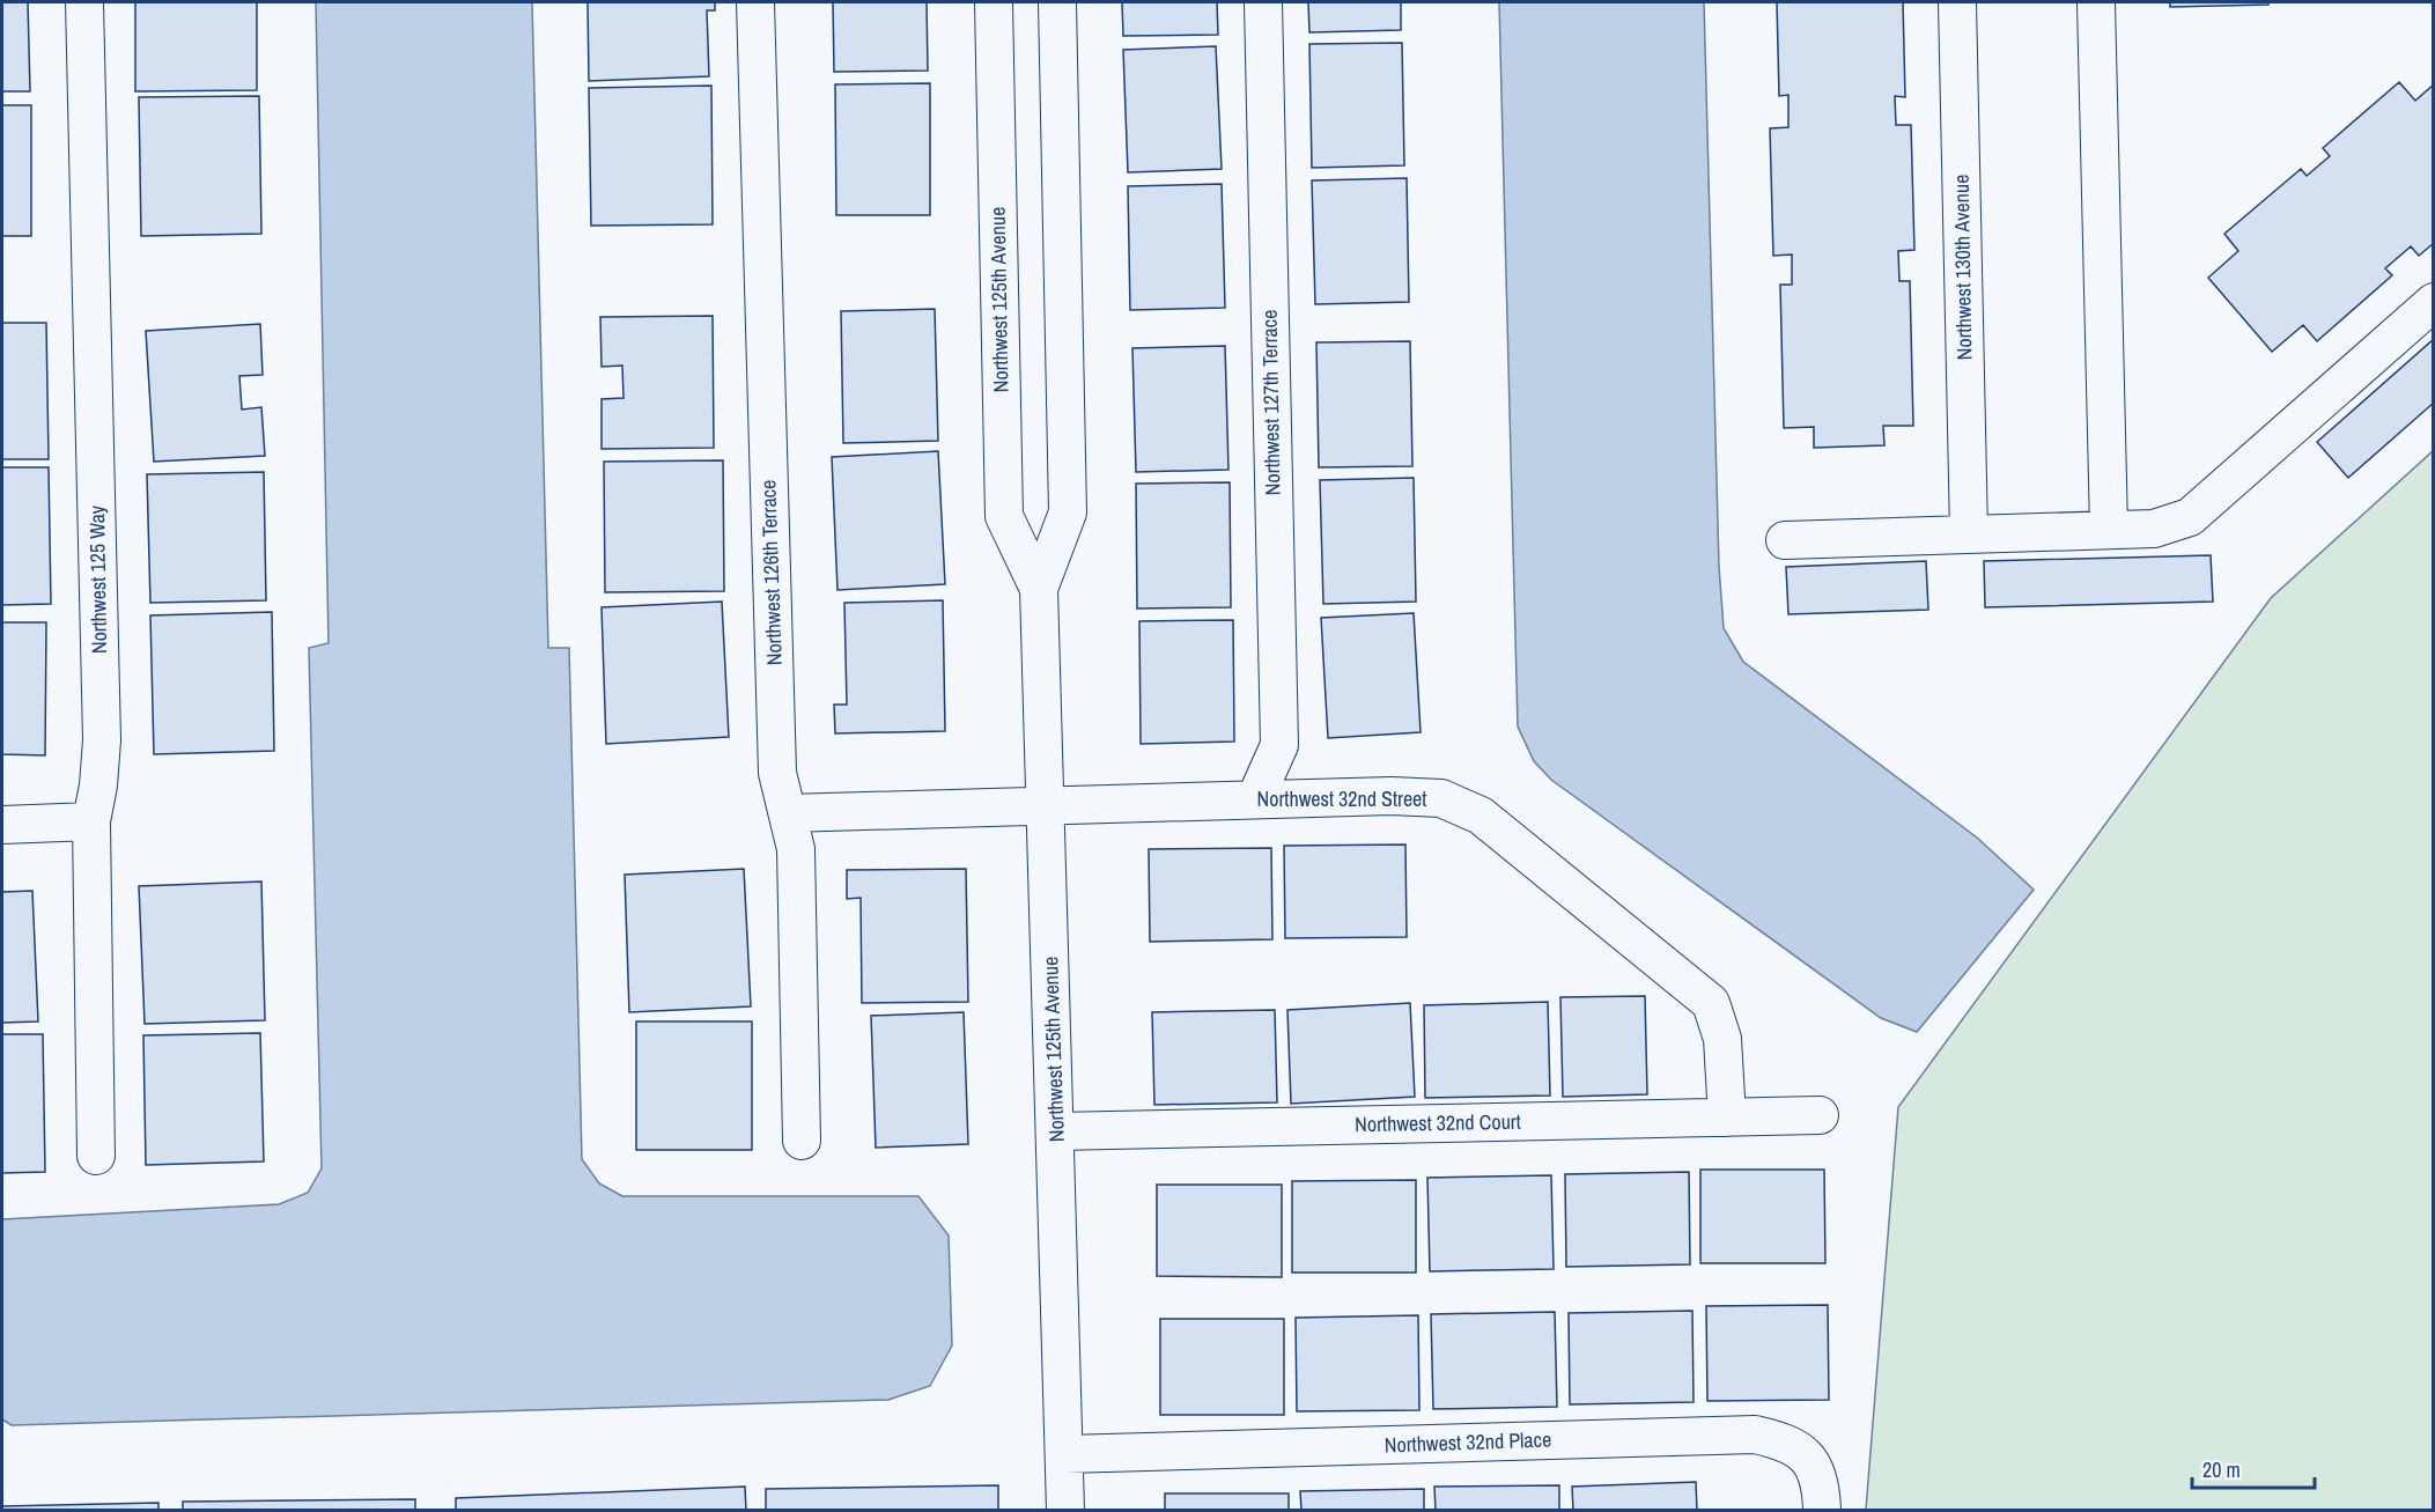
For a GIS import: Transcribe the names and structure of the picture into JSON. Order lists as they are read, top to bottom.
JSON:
{
  "streets": {
    "street": [
      "Northwest 130th Avenue",
      "Northwest 125th Avenue",
      "Northwest 127th Terrace",
      "Northwest 126th Terrace",
      "Northwest 125 Way",
      "Northwest 32nd Street",
      "Northwest 32nd Court",
      "Northwest 32nd Place"
    ]
  },
  "crossings": [
    ["Northwest 125th Avenue", "Northwest 32nd Street"],
    ["Northwest 125th Avenue", "Northwest 32nd Court"],
    ["Northwest 125th Avenue", "Northwest 32nd Place"],
    ["Northwest 127th Terrace", "Northwest 32nd Street"],
    ["Northwest 126th Terrace", "Northwest 32nd Street"],
    ["Northwest 32nd Street", "Northwest 32nd Court"]
  ],
  "scale_bar": "20 m"
}
